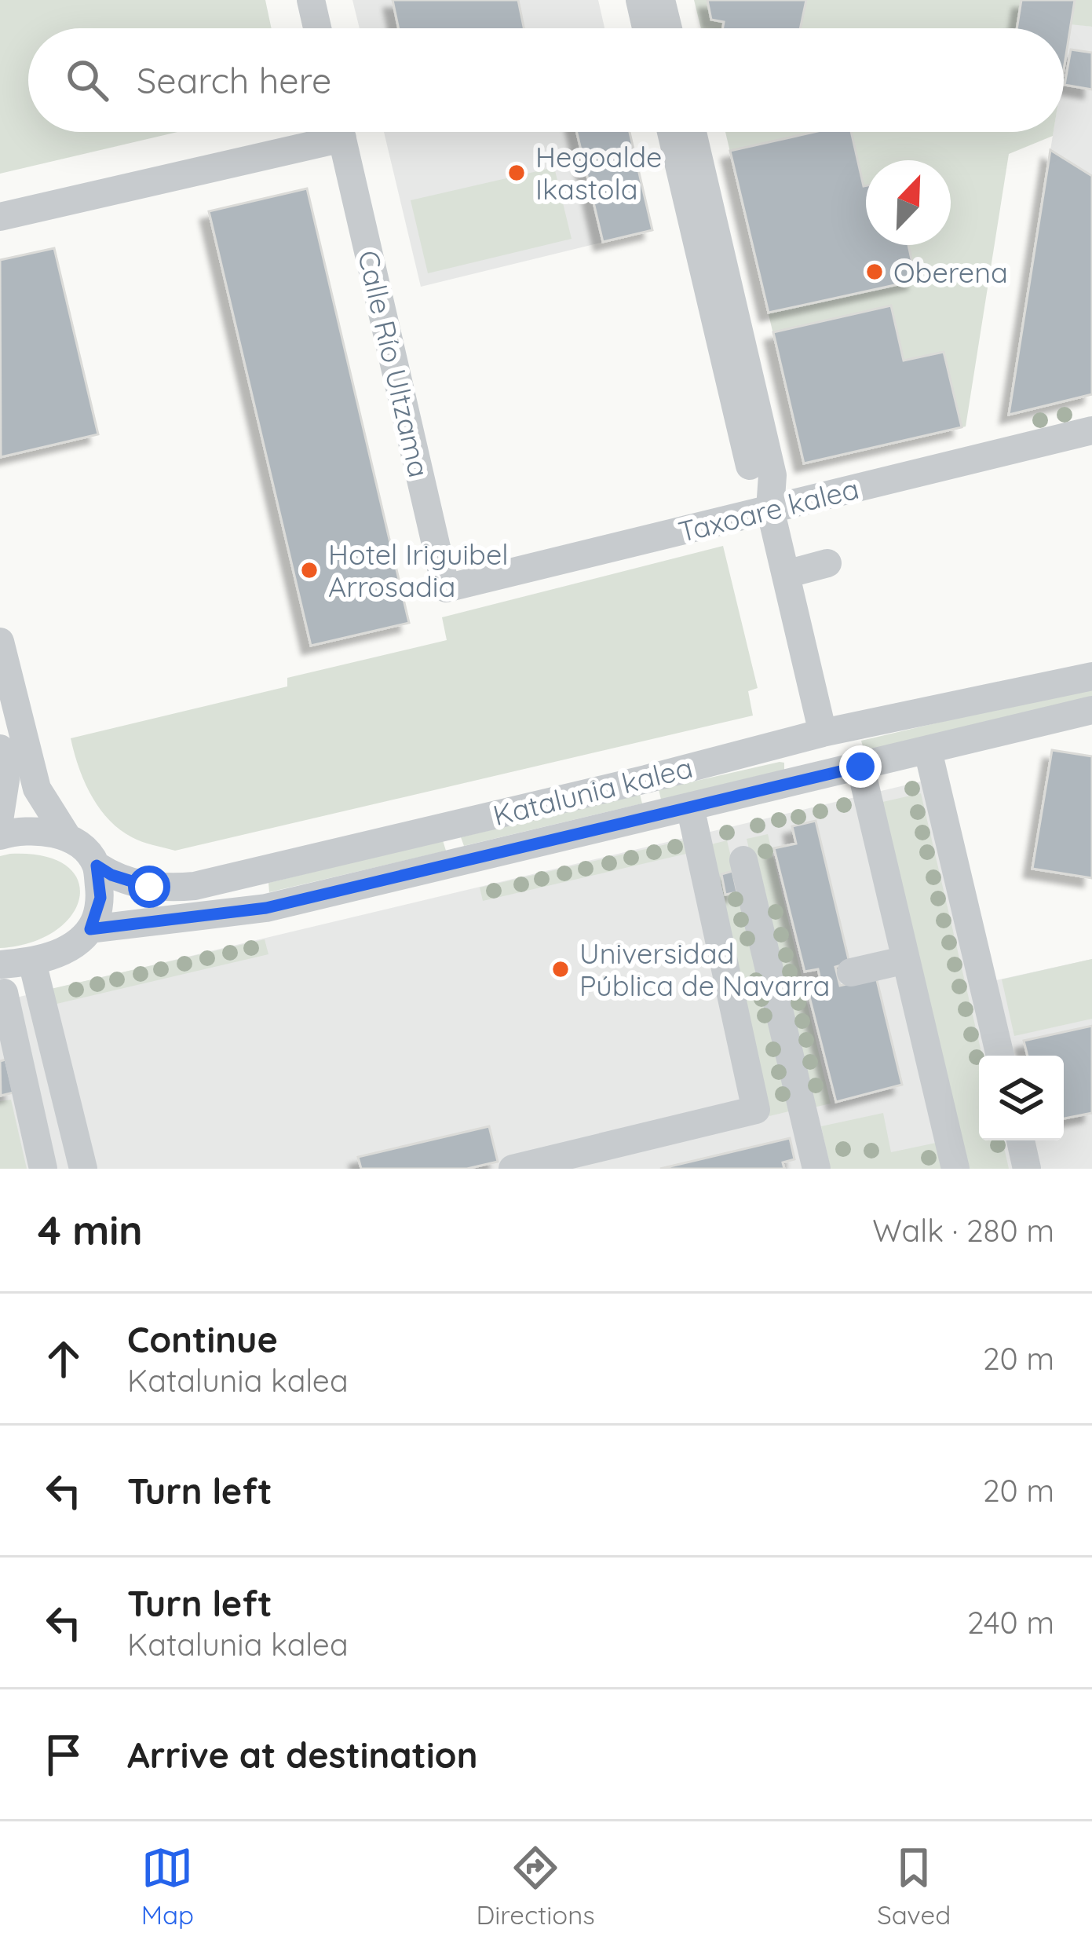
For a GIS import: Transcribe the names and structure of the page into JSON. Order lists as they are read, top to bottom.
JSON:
{
  "streets": {
    "street": ["Calle Río Ultzama", "Taxoare kalea", "Katalunia kalea"]
  },
  "crossings": [
    ["Calle Río Ultzama", "Taxoare kalea"]
  ],
  "places": [
    "Hegoalde Ikastola",
    "Oberena",
    "Hotel Iriguibel Arrosadia",
    "Universidad Pública de Navarra"
  ],
  "north": "top right",
  "page": {
    "search": "Search here",
    "heading": ["4 min", "Walk · 280 m"],
    "list": [
      ["Continue", "Katalunia kalea", "20 m"],
      ["Turn left", "20 m"],
      ["Turn left", "Katalunia kalea", "240 m"],
      "Arrive at destination"
    ],
    "nav": ["Map", "Directions", "Saved"]
  }
}
